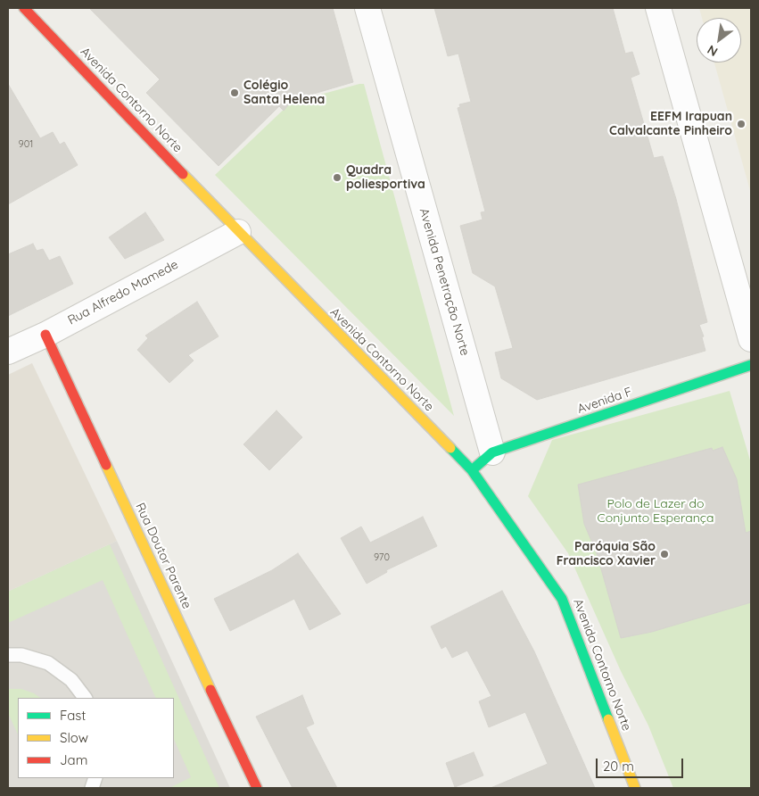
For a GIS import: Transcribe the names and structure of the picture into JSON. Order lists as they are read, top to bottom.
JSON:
{
  "streets": {
    "street": [
      "Avenida Contorno Norte",
      "Avenida Penetração Norte",
      "Rua Alfredo Mamede",
      "Avenida F",
      "Rua Doutor Parente"
    ]
  },
  "crossings": [
    ["Avenida Contorno Norte", "Rua Alfredo Mamede"],
    ["Avenida Contorno Norte", "Avenida F"],
    ["Avenida Penetração Norte", "Avenida F"],
    ["Rua Alfredo Mamede", "Rua Doutor Parente"]
  ],
  "parks": ["Polo de Lazer do Conjunto Esperança"],
  "places": [
    "Colégio Santa Helena",
    "EEFM Irapuan Calvalcante Pinheiro",
    "Quadra poliesportiva",
    "Paróquia São Francisco Xavier"
  ],
  "house_numbers": ["901", "970"],
  "legend": ["Fast", "Slow", "Jam"],
  "scale_bar": "20 m",
  "north": "bottom left"
}
